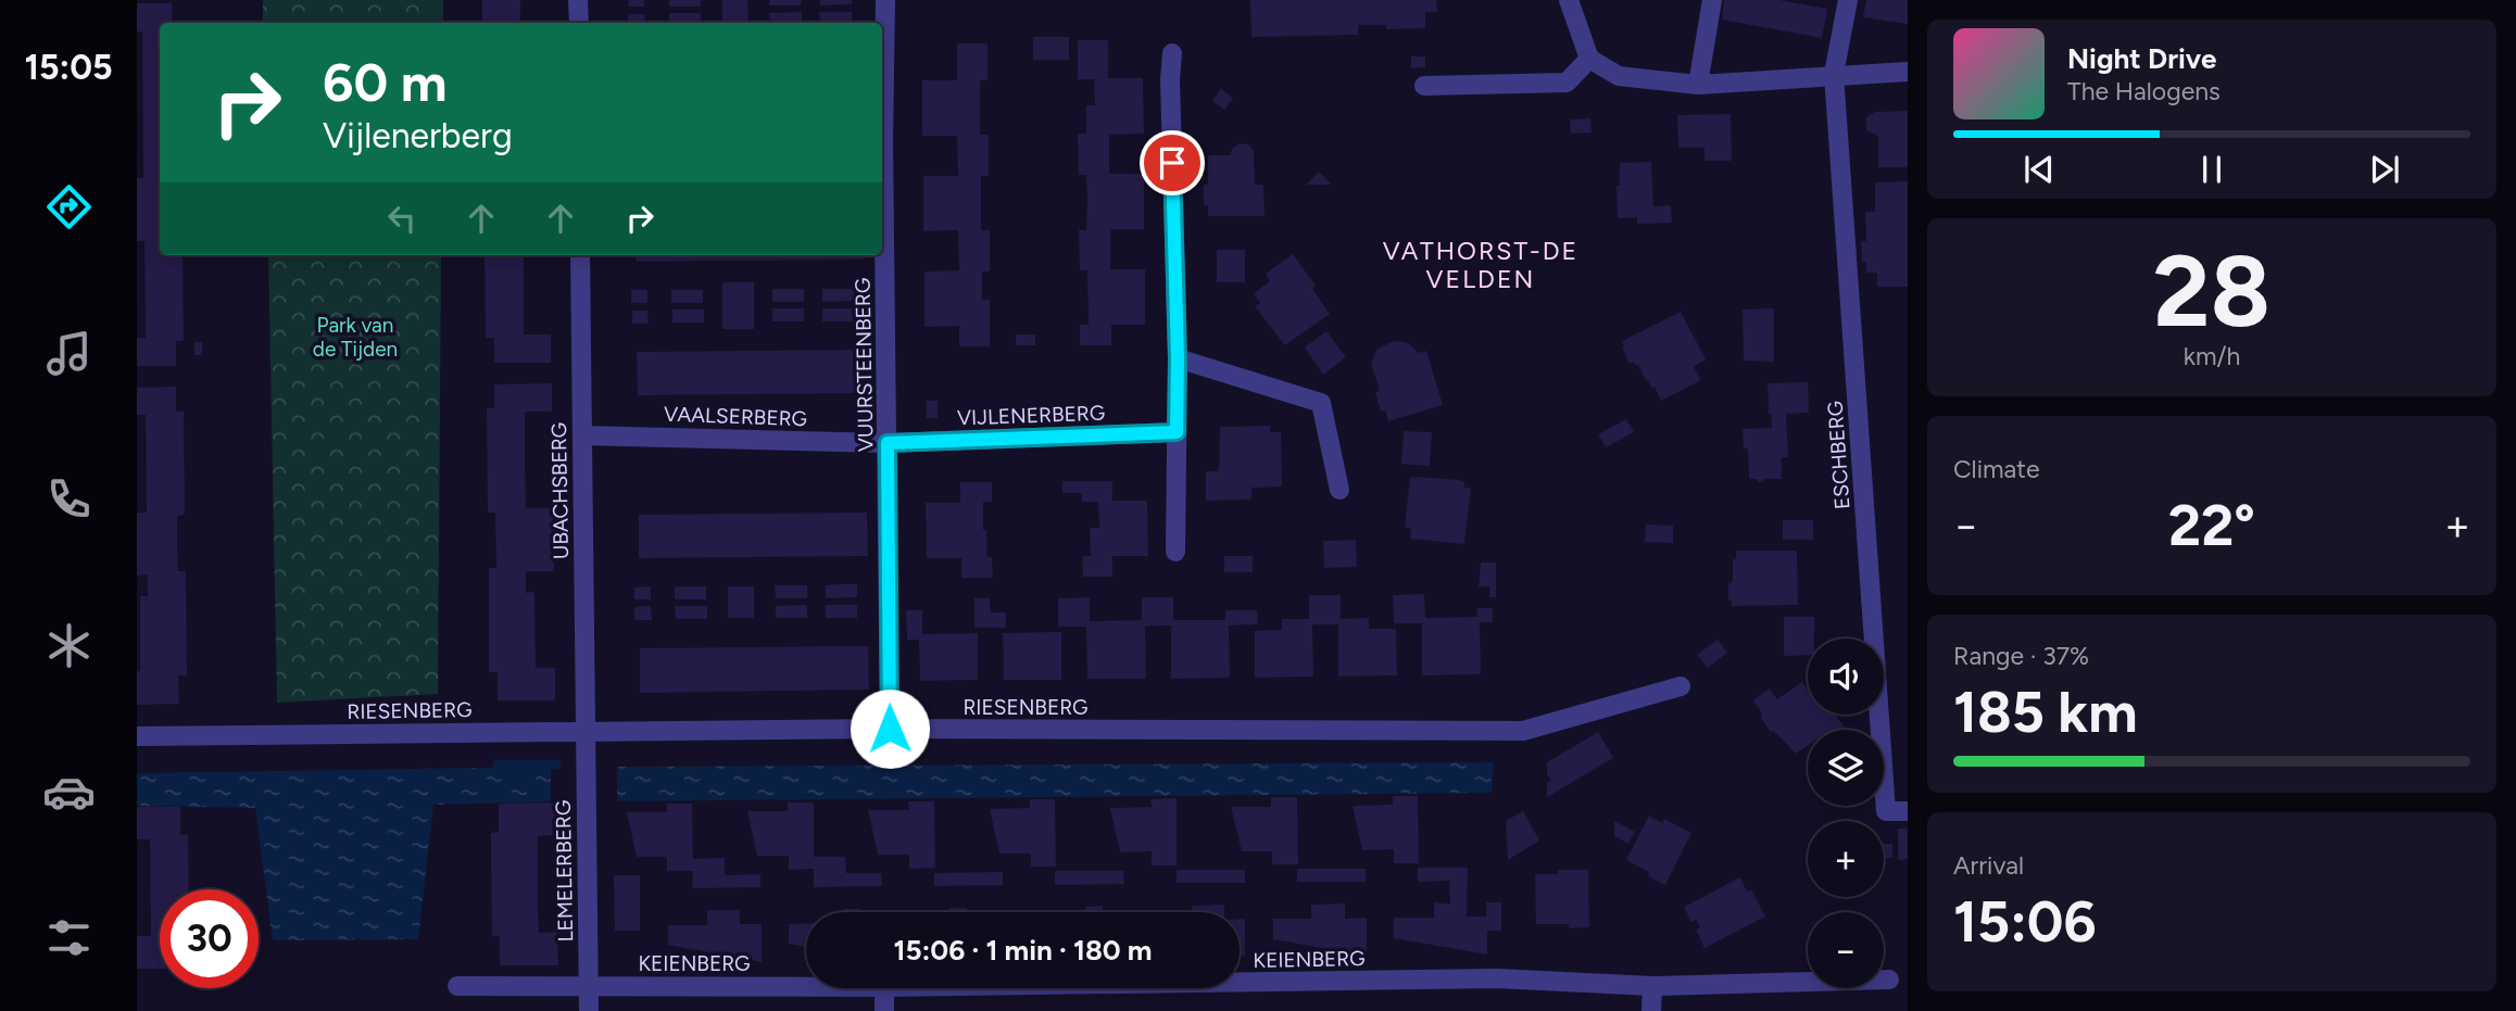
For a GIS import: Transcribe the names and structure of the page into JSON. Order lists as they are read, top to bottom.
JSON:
{
  "streets": {
    "street": [
      "VUURSTEENBERG",
      "VIJLENERBERG",
      "VAALSERBERG",
      "ESCHBERG",
      "UBACHSBERG",
      "RIESENBERG",
      "LEMELERBERG",
      "KEIENBERG"
    ]
  },
  "crossings": [
    ["VUURSTEENBERG", "VIJLENERBERG"],
    ["VUURSTEENBERG", "VAALSERBERG"],
    ["VUURSTEENBERG", "RIESENBERG"],
    ["VIJLENERBERG", "VAALSERBERG"],
    ["VAALSERBERG", "UBACHSBERG"],
    ["UBACHSBERG", "RIESENBERG"],
    ["UBACHSBERG", "LEMELERBERG"],
    ["RIESENBERG", "LEMELERBERG"],
    ["LEMELERBERG", "KEIENBERG"]
  ],
  "districts": ["VATHORST-DE VELDEN"],
  "parks": ["Park van de Tijden"],
  "page": {
    "tabs": "15:05",
    "turn": ["60 m", "Vijlenerberg"],
    "song": ["Night Drive", "The Halogens"],
    "tile": [
      ["28", "km/h"],
      "Climate",
      ["Range · 37%", "185 km"],
      ["Arrival", "15:06"]
    ],
    "heat": ["−", "22°", "+"],
    "map_buttons": ["+", "−"],
    "limit": "30",
    "trip": "15:06 · 1 min · 180 m"
  }
}
